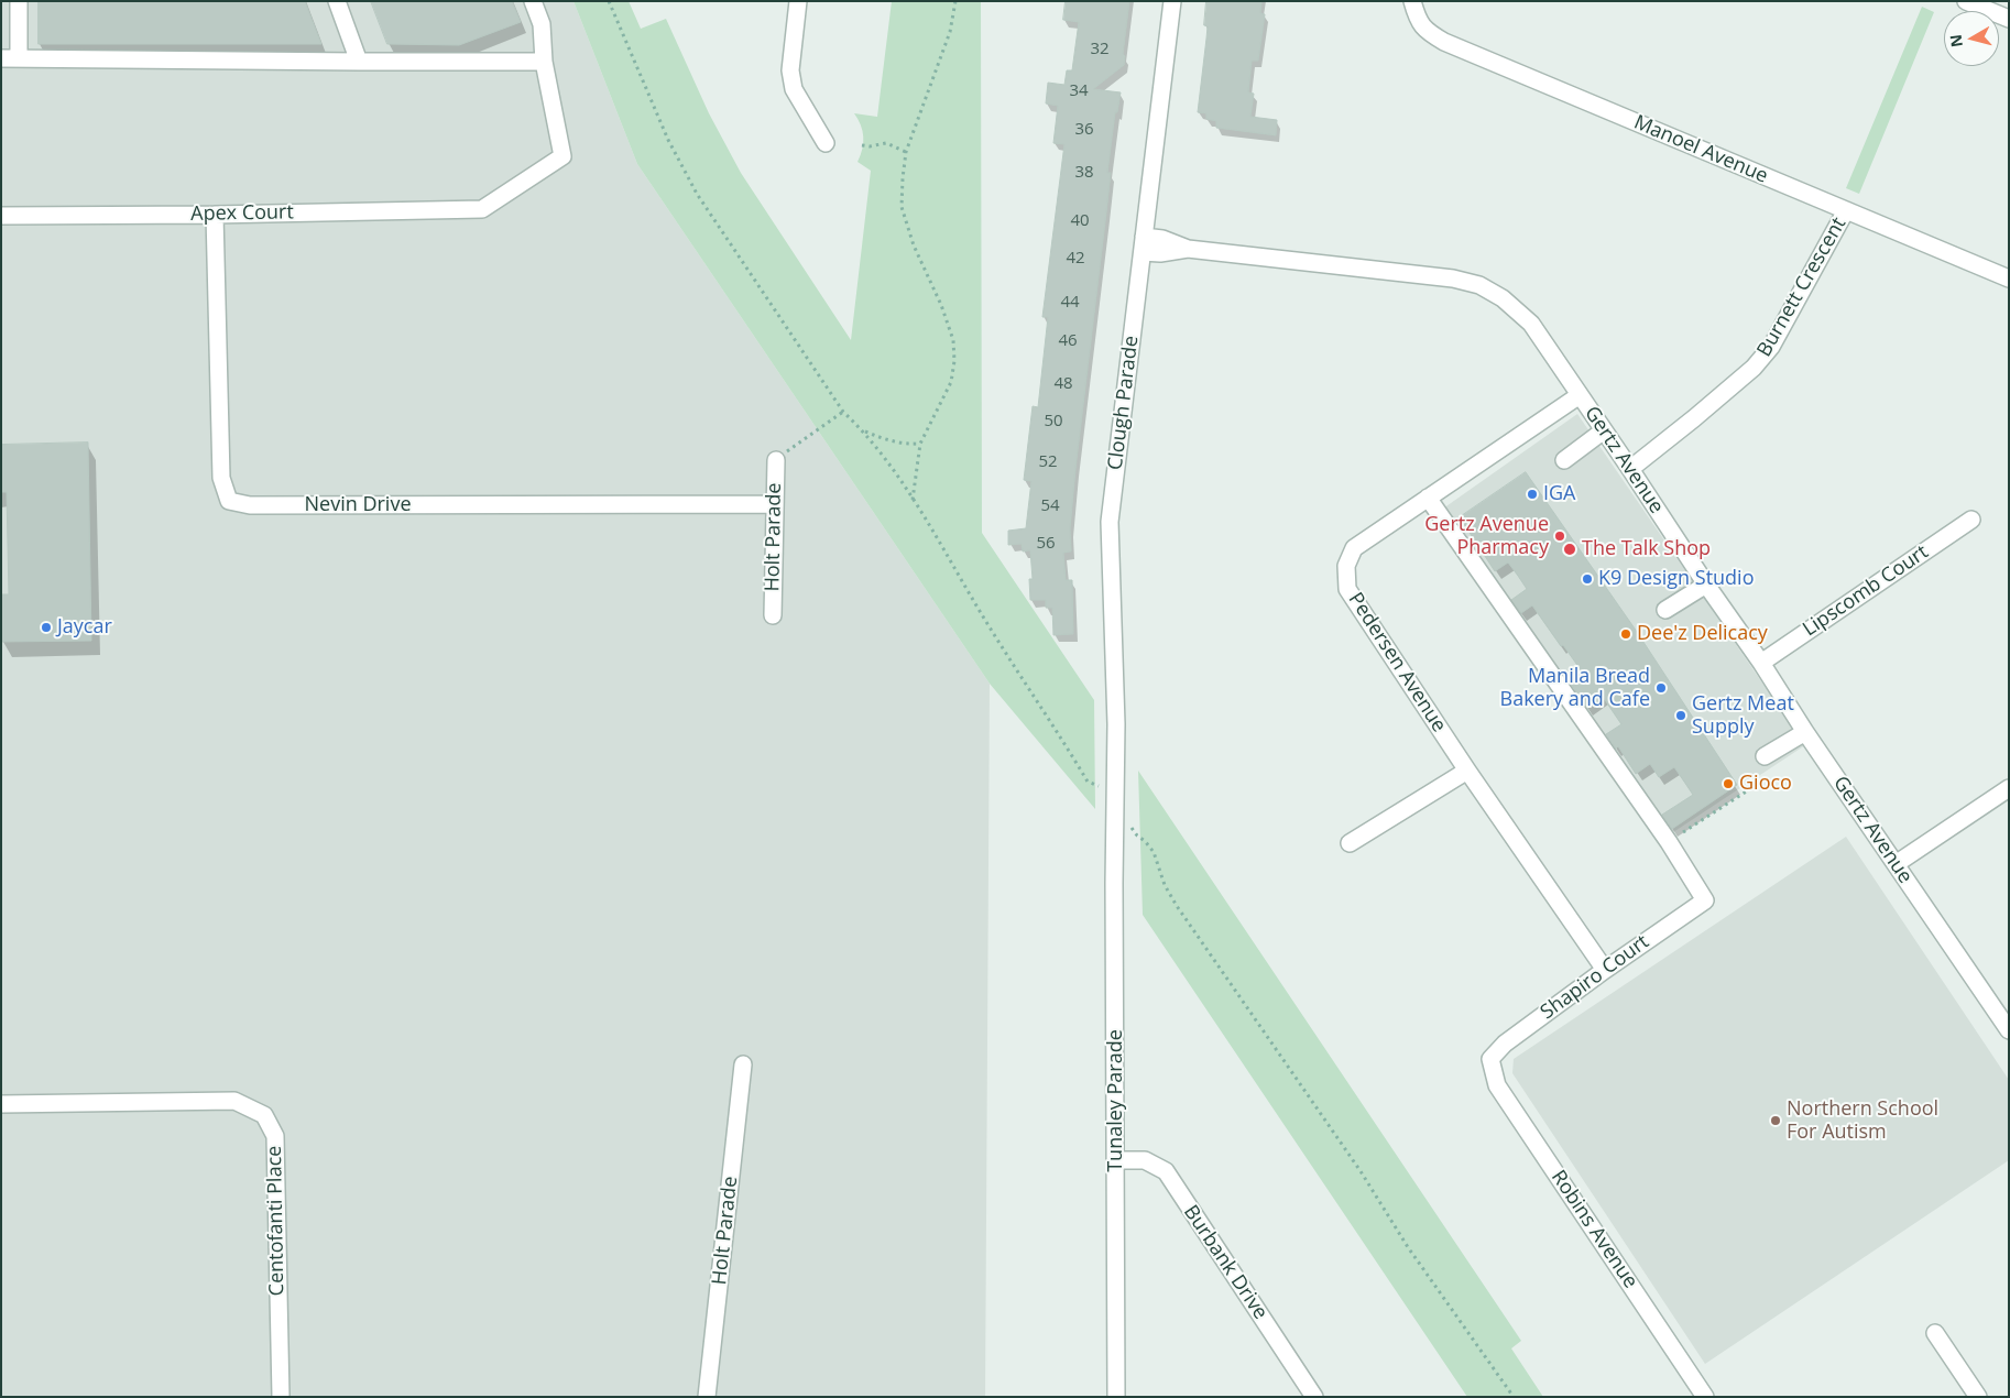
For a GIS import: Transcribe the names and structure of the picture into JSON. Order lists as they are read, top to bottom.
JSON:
{
  "streets": {
    "street": [
      "Manoel Avenue",
      "Apex Court",
      "Burnett Crescent",
      "Clough Parade",
      "Gertz Avenue",
      "Nevin Drive",
      "Holt Parade",
      "Lipscomb Court",
      "Pedersen Avenue",
      "Shapiro Court",
      "Tunaley Parade",
      "Centofanti Place",
      "Robins Avenue",
      "Burbank Drive"
    ]
  },
  "crossings": [
    ["Manoel Avenue", "Burnett Crescent"],
    ["Apex Court", "Nevin Drive"],
    ["Burnett Crescent", "Gertz Avenue"],
    ["Clough Parade", "Gertz Avenue"],
    ["Clough Parade", "Tunaley Parade"],
    ["Gertz Avenue", "Lipscomb Court"],
    ["Gertz Avenue", "Pedersen Avenue"],
    ["Nevin Drive", "Holt Parade"],
    ["Pedersen Avenue", "Shapiro Court"],
    ["Shapiro Court", "Robins Avenue"],
    ["Tunaley Parade", "Burbank Drive"]
  ],
  "places": [
    "IGA",
    "Gertz Avenue Pharmacy",
    "The Talk Shop",
    "K9 Design Studio",
    "Jaycar",
    "Dee'z Delicacy",
    "Manila Bread Bakery and Cafe",
    "Gertz Meat Supply",
    "Gioco",
    "Northern School For Autism"
  ],
  "house_numbers": [
    "32",
    "34",
    "36",
    "38",
    "40",
    "42",
    "44",
    "46",
    "48",
    "50",
    "52",
    "54",
    "56"
  ],
  "north": "left"
}
